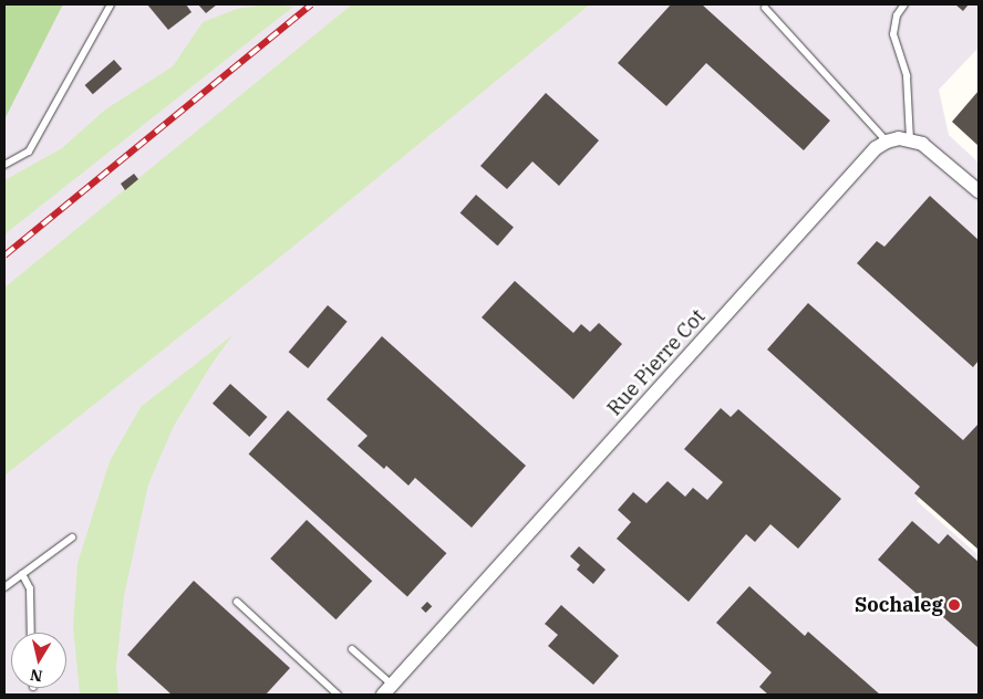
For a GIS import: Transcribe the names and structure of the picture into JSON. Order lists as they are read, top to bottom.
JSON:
{
  "streets": {
    "street": ["Rue Pierre Cot"]
  },
  "places": ["Sochaleg"],
  "north": "bottom"
}
